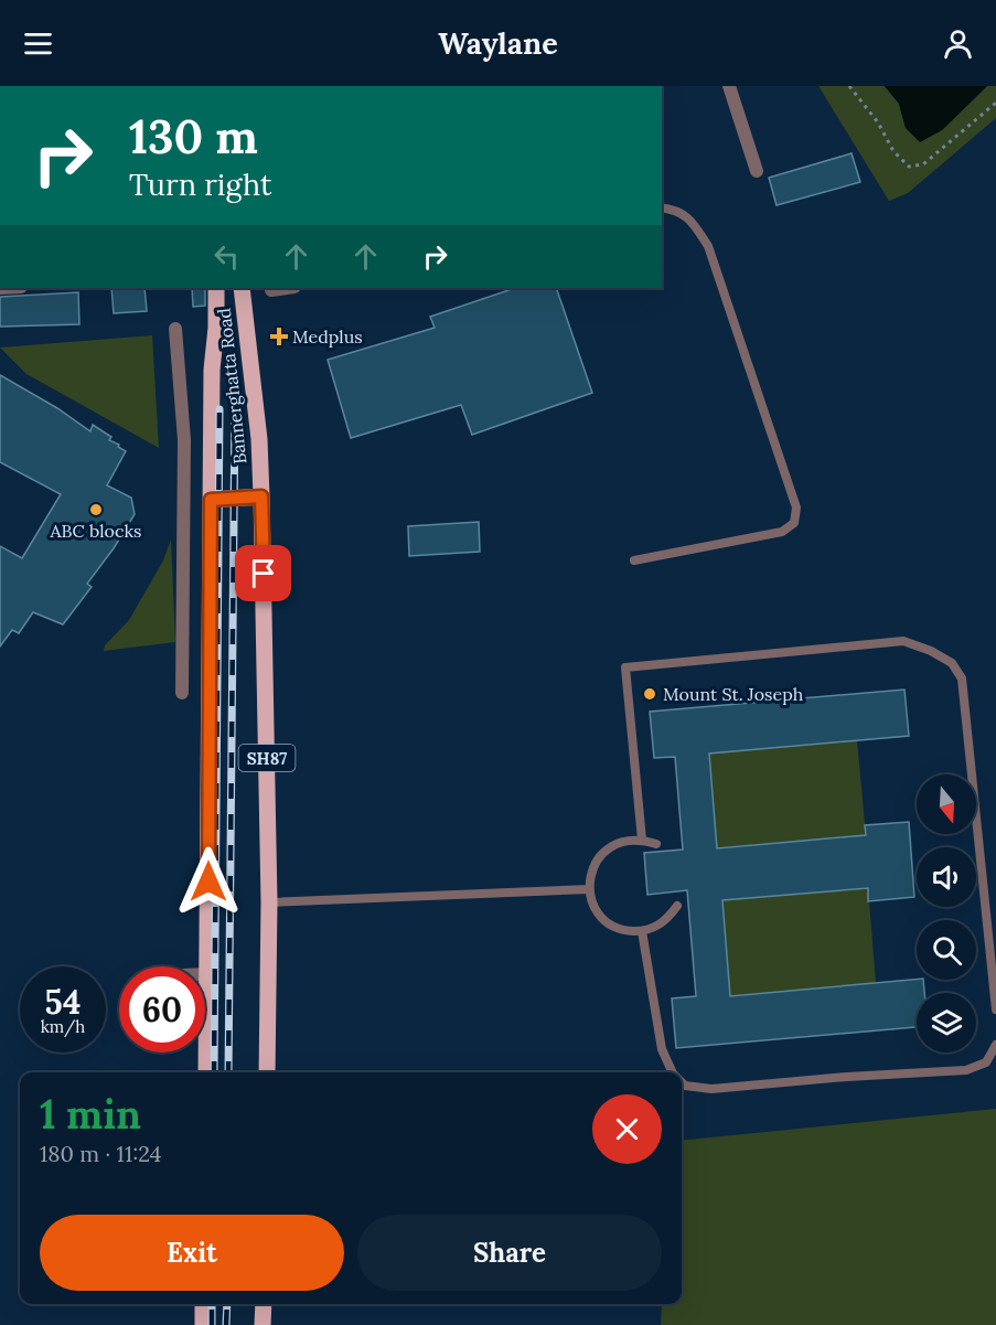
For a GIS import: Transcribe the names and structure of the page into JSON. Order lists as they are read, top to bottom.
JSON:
{
  "streets": {
    "main road": ["Bannerghatta Road", "SH87"]
  },
  "places": {
    "health": ["Medplus"],
    "other": ["ABC blocks", "Mount St. Joseph"]
  },
  "north": "bottom",
  "page": {
    "header": "Waylane",
    "turn": ["130 m", "Turn right"],
    "speed": "54 km/h",
    "limit": "60",
    "heading": ["1 min", "180 m · 11:24"],
    "buttons": ["Exit", "Share"]
  }
}
